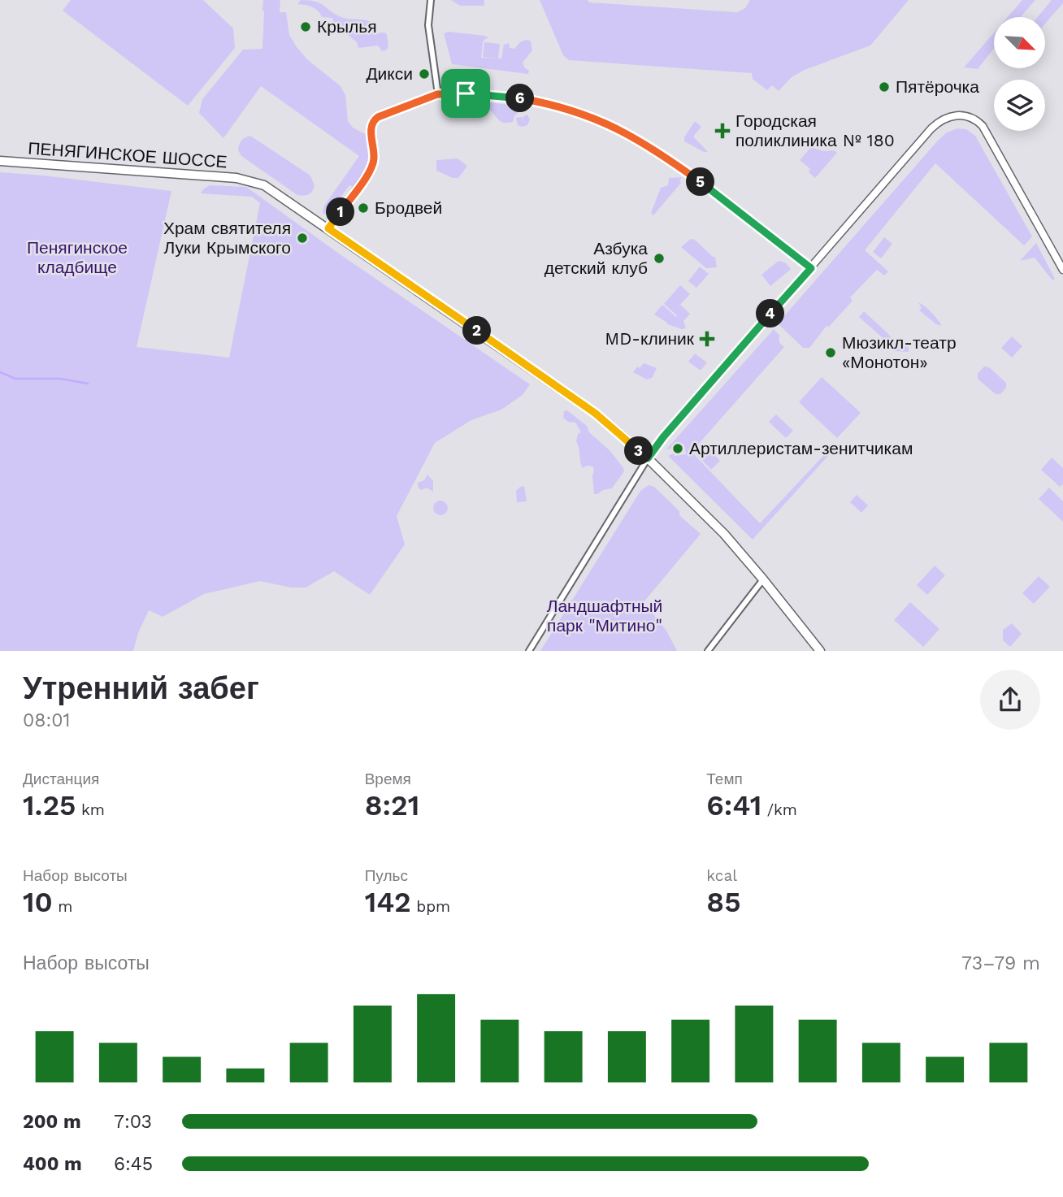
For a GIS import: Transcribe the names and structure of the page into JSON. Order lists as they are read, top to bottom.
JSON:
{
  "streets": {
    "main road": ["ПЕНЯГИНСКОЕ ШОССЕ"]
  },
  "parks": ["Пенягинское кладбище", "Ландшафтный парк \"Митино\""],
  "places": {
    "other": [
      "Крылья",
      "Дикси",
      "Пятёрочка",
      "Бродвей",
      "Храм святителя Луки Крымского",
      "Азбука детский клуб",
      "Мюзикл-театр «Монотон»",
      "Артиллеристам-зенитчикам"
    ],
    "health": ["Городская поликлиника № 180", "MD-клиник"]
  },
  "north": "bottom right",
  "page": {
    "pins": [
      "6",
      "5",
      "1",
      "4",
      "2",
      "3"
    ],
    "heading": ["Утренний забег", "08:01"],
    "stats": [
      ["Дистанция", "1.25 km"],
      ["Время", "8:21"],
      ["Темп", "6:41 /km"],
      ["Набор высоты", "10 m"],
      ["Пульс", "142 bpm"],
      ["kcal", "85"]
    ],
    "chart": ["Набор высоты", "73–79 m"],
    "list": [
      {
        "name": "200 m",
        "note": "7:03"
      },
      {
        "name": "400 m",
        "note": "6:45"
      }
    ]
  }
}
